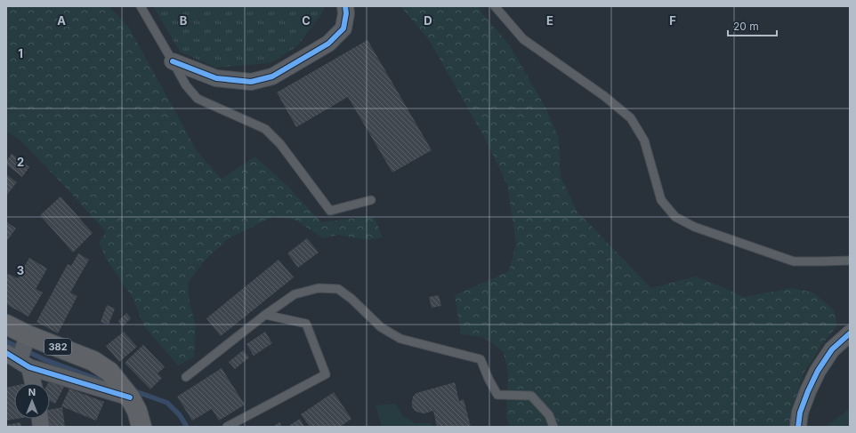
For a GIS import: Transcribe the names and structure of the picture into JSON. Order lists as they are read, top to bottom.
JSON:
{
  "streets": {
    "highway": ["382"]
  },
  "scale_bar": "20 m",
  "north": "top",
  "grid": {
    "columns": [
      "A",
      "B",
      "C",
      "D",
      "E",
      "F"
    ],
    "rows": ["1", "2", "3"]
  }
}
